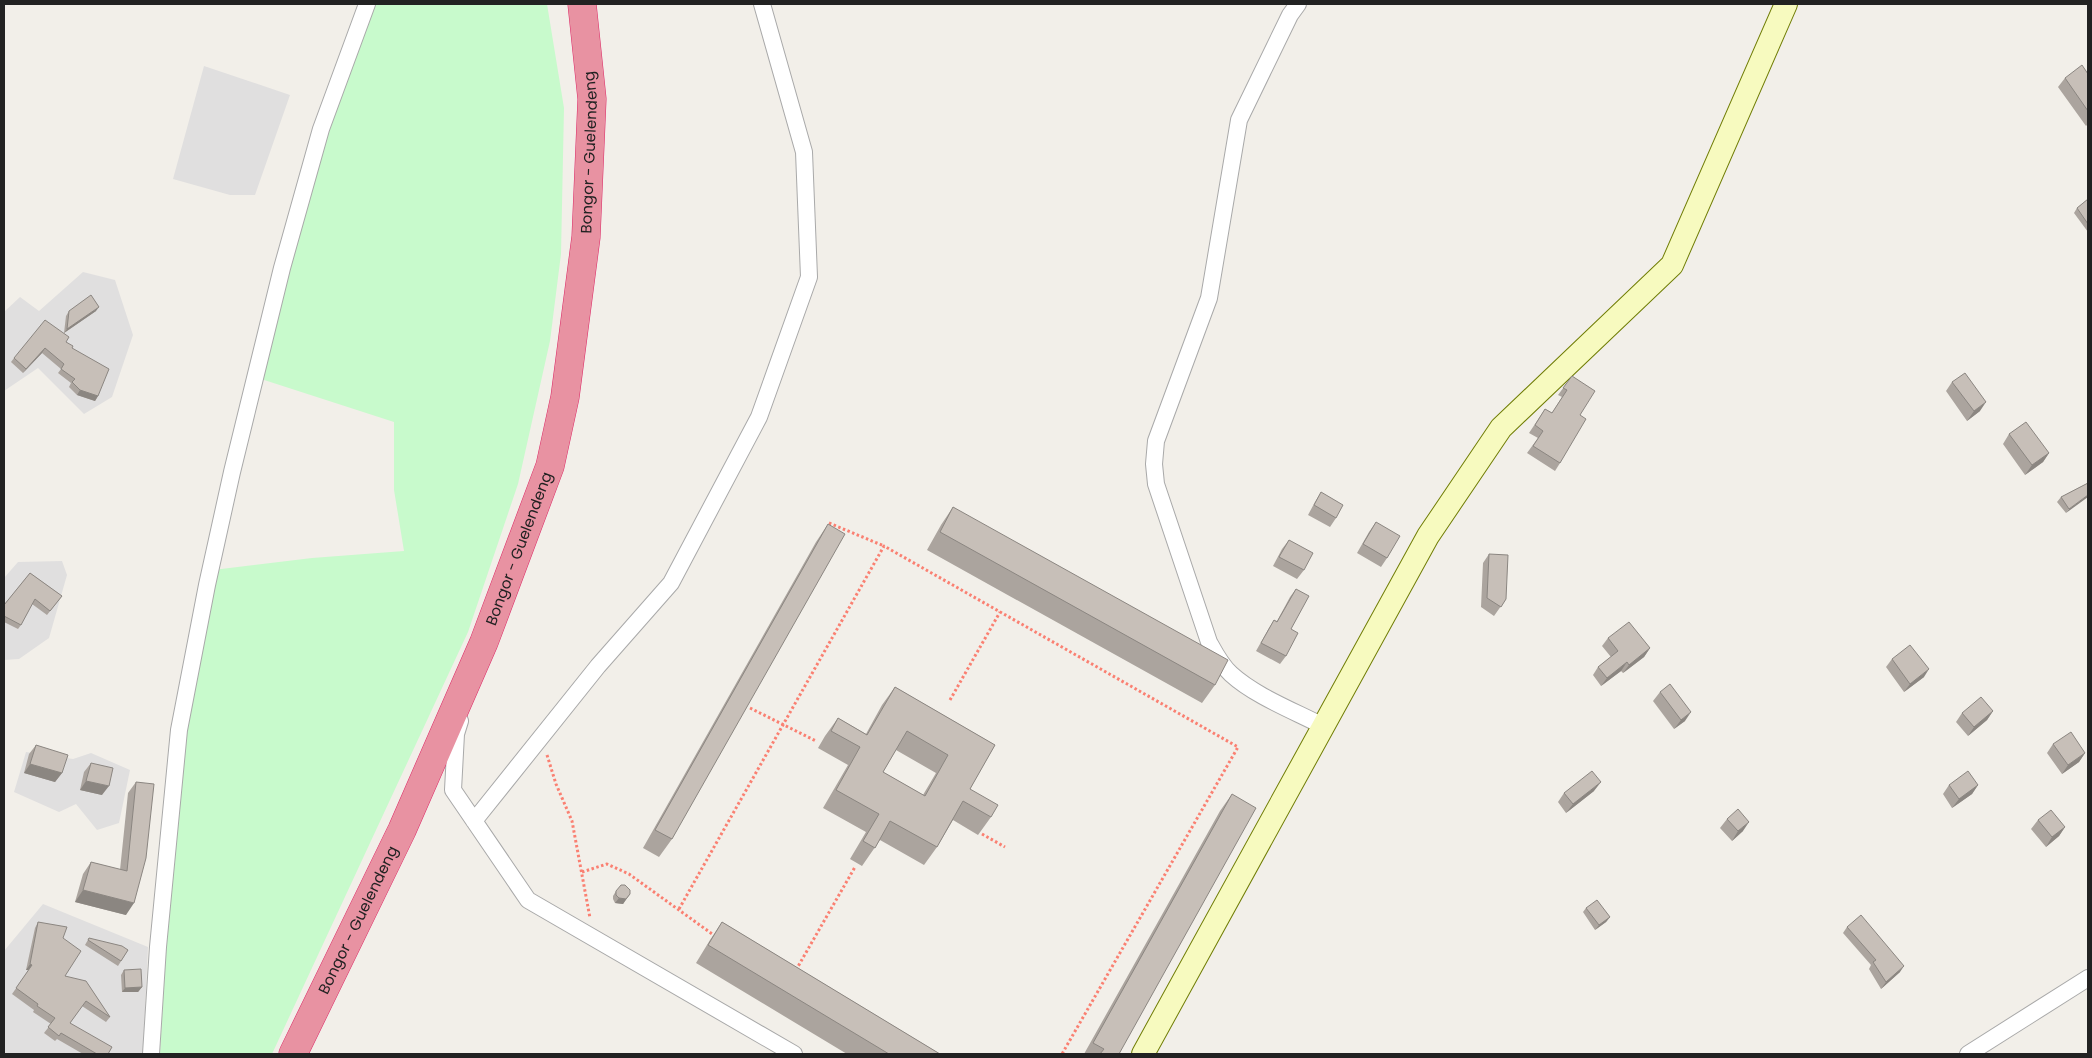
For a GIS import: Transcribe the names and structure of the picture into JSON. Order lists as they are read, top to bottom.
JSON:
{
  "streets": {
    "highway": ["Bongor - Guelendeng"]
  }
}
